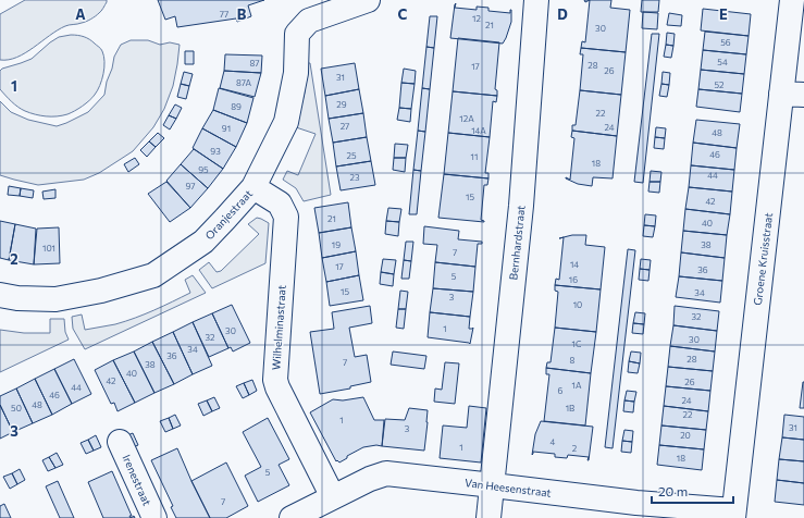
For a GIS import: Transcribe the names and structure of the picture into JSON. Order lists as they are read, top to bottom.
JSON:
{
  "streets": {
    "street": [
      "Oranjestraat",
      "Bernhardstraat",
      "Groene Kruisstraat",
      "Wilhelminastraat",
      "Irenestraat",
      "Van Heesenstraat"
    ]
  },
  "crossings": [
    ["Oranjestraat", "Wilhelminastraat"],
    ["Bernhardstraat", "Van Heesenstraat"],
    ["Groene Kruisstraat", "Van Heesenstraat"],
    ["Wilhelminastraat", "Van Heesenstraat"]
  ],
  "house_numbers": [
    "77",
    "12",
    "21",
    "30",
    "56",
    "54",
    "87",
    "28",
    "17",
    "26",
    "31",
    "87A",
    "52",
    "29",
    "89",
    "22",
    "12A",
    "27",
    "24",
    "91",
    "14A",
    "48",
    "93",
    "46",
    "25",
    "11",
    "18",
    "95",
    "44",
    "23",
    "97",
    "15",
    "42",
    "21",
    "40",
    "19",
    "38",
    "101",
    "7",
    "14",
    "17",
    "36",
    "5",
    "16",
    "15",
    "34",
    "3",
    "10",
    "32",
    "1",
    "30",
    "32",
    "30",
    "1C",
    "34",
    "36",
    "28",
    "8",
    "7",
    "38",
    "40",
    "42",
    "26",
    "1A",
    "44",
    "6",
    "46",
    "24",
    "48",
    "50",
    "1B",
    "22",
    "1",
    "31",
    "3",
    "20",
    "4",
    "1",
    "2",
    "18",
    "5",
    "7"
  ],
  "scale_bar": "20 m",
  "grid": {
    "columns": [
      "A",
      "B",
      "C",
      "D",
      "E"
    ],
    "rows": ["1", "2", "3"]
  }
}
